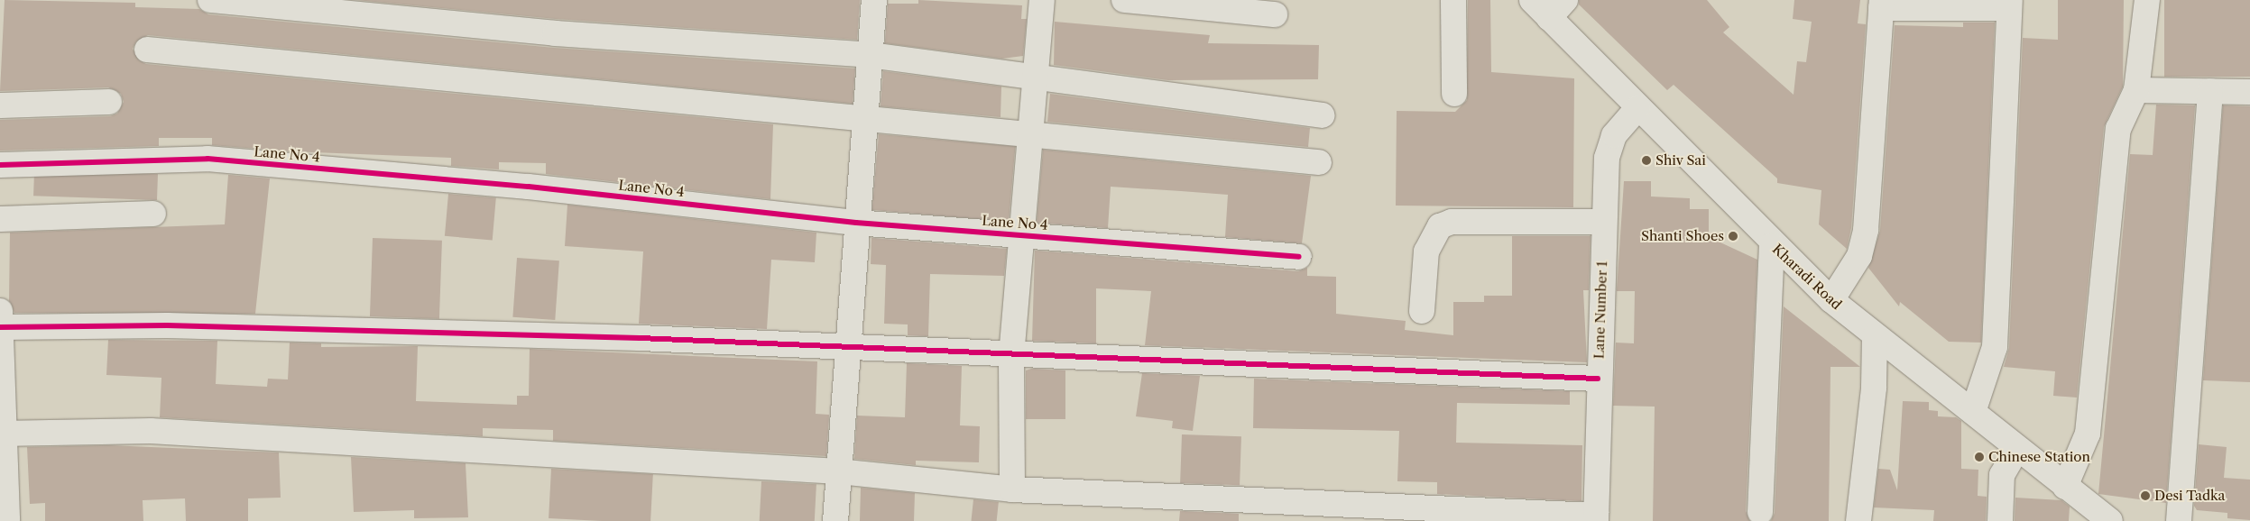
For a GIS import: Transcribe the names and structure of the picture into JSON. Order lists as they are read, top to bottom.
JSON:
{
  "streets": {
    "street": ["Lane No 4", "Kharadi Road", "Lane Number 1"]
  },
  "crossings": [
    ["Kharadi Road", "Lane Number 1"]
  ],
  "places": [
    "Shiv Sai",
    "Shanti Shoes",
    "Chinese Station",
    "Desi Tadka"
  ]
}
